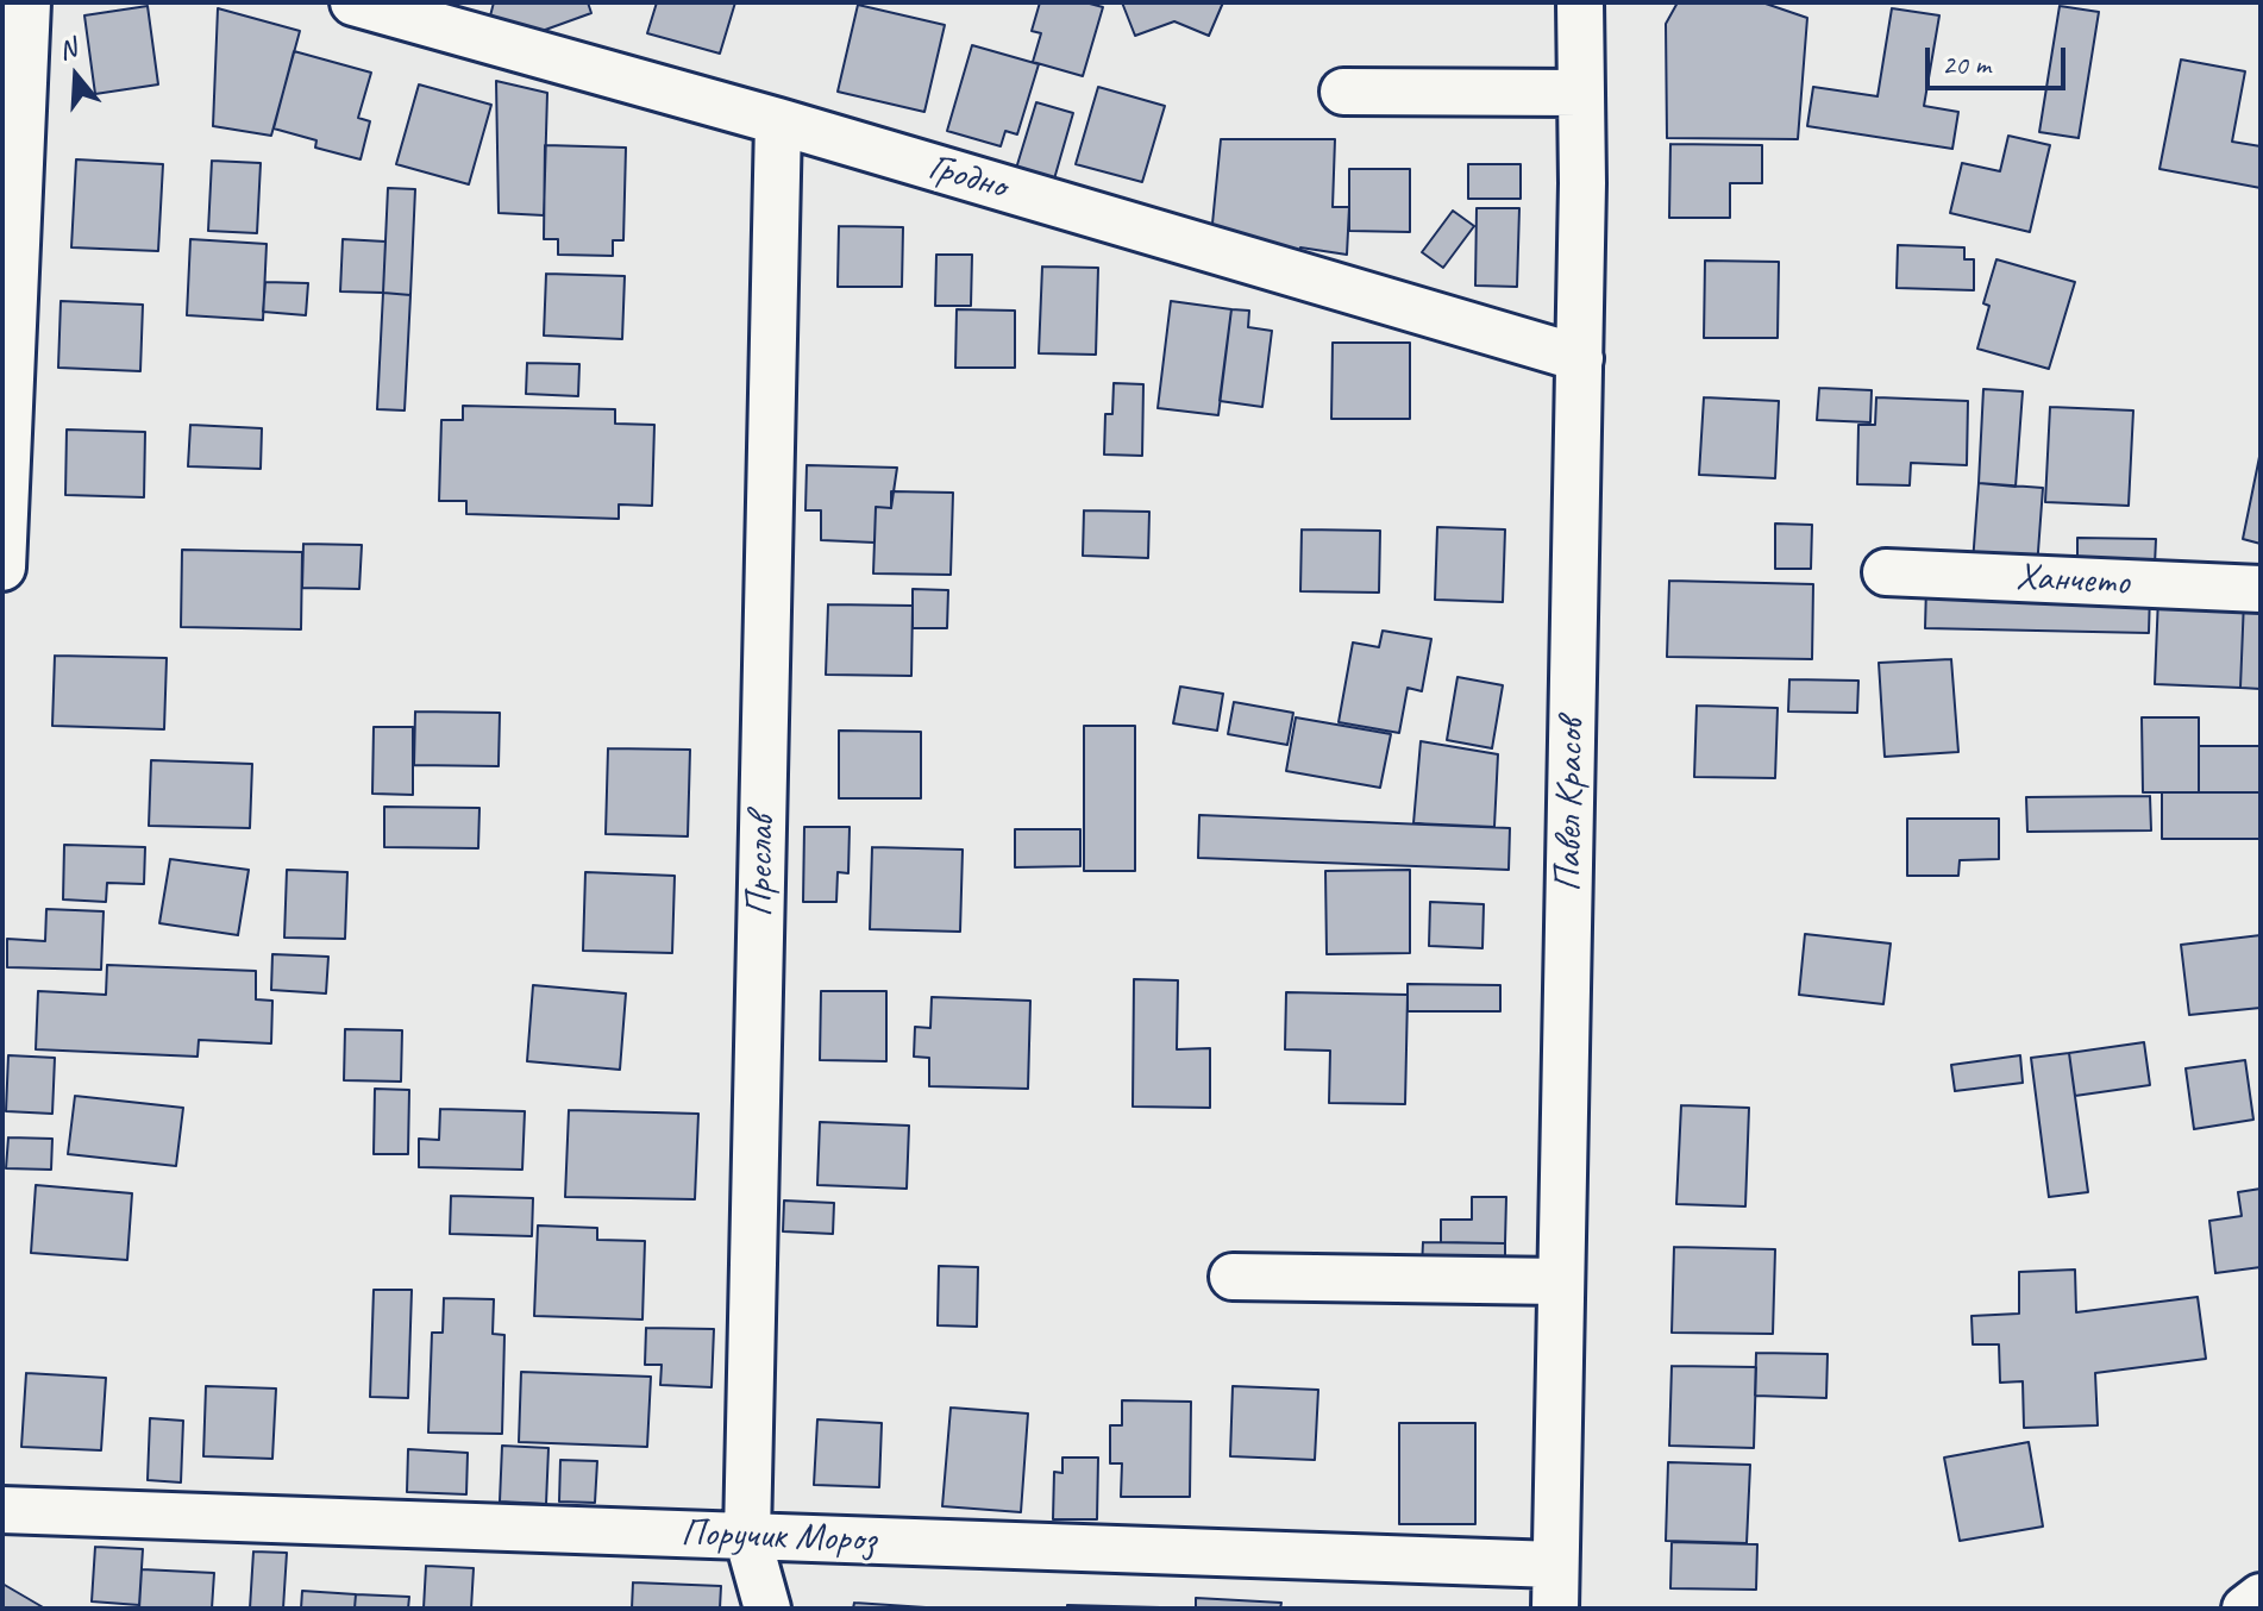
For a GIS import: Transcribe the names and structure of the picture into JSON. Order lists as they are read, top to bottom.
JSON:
{
  "streets": {
    "street": [
      "Гродно",
      "Ханчето",
      "Павел Красов",
      "Преслав",
      "Поручик Мороз"
    ]
  },
  "crossings": [
    ["Гродно", "Павел Красов"],
    ["Гродно", "Преслав"],
    ["Павел Красов", "Поручик Мороз"],
    ["Преслав", "Поручик Мороз"]
  ],
  "scale_bar": "20 m",
  "north": "top"
}
